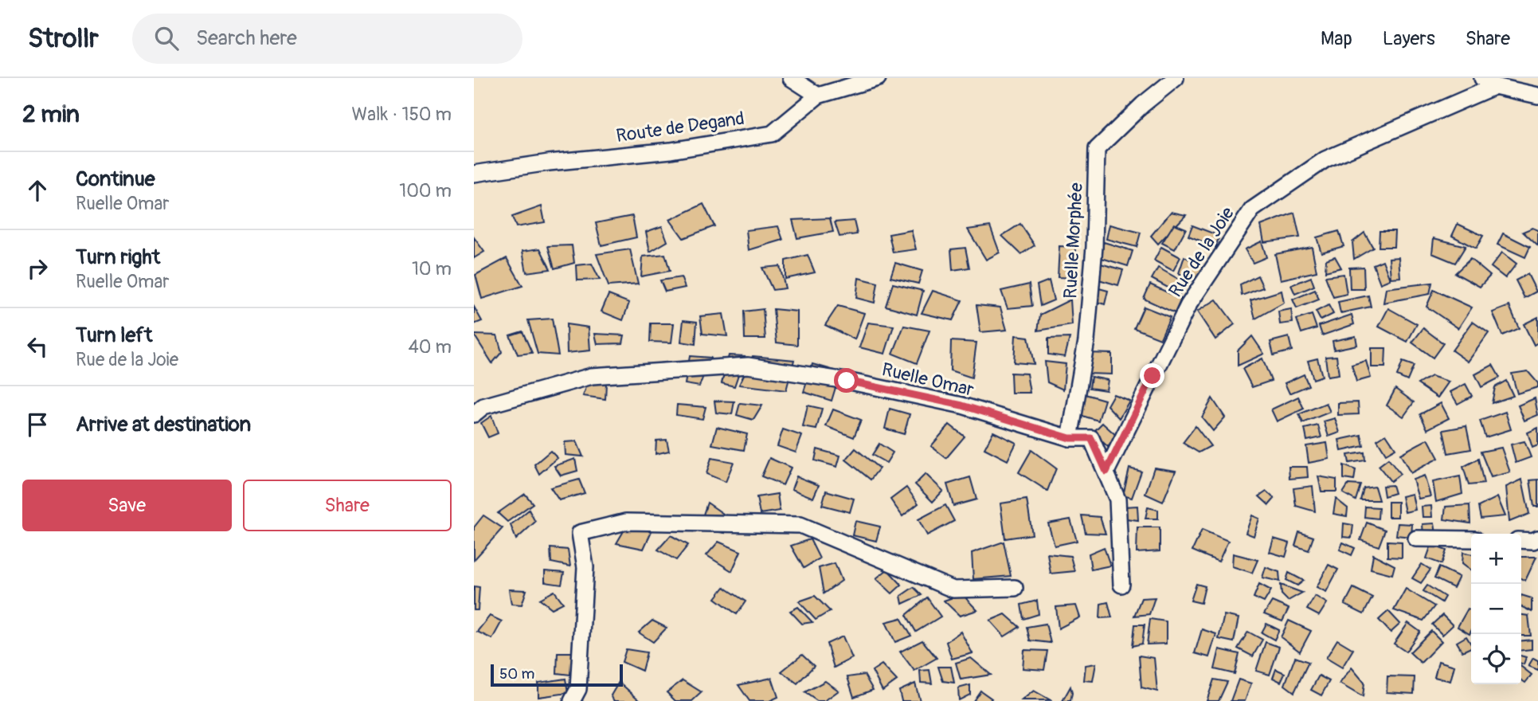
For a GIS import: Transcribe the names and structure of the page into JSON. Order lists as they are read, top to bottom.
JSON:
{
  "streets": {
    "street": [
      "Route de Degand",
      "Ruelle Morphée",
      "Rue de la Joie",
      "Ruelle Omar"
    ]
  },
  "crossings": [
    ["Ruelle Morphée", "Ruelle Omar"],
    ["Rue de la Joie", "Ruelle Omar"]
  ],
  "scale_bar": "50 m",
  "page": {
    "header": "Strollr",
    "search": "Search here",
    "nav": ["Map", "Layers", "Share"],
    "heading": ["2 min", "Walk · 150 m"],
    "list": [
      ["Continue", "Ruelle Omar", "100 m"],
      ["Turn right", "Ruelle Omar", "10 m"],
      ["Turn left", "Rue de la Joie", "40 m"],
      "Arrive at destination"
    ],
    "buttons": ["Save", "Share"],
    "map_buttons": ["+", "−"],
    "scale": "50 m"
  }
}
